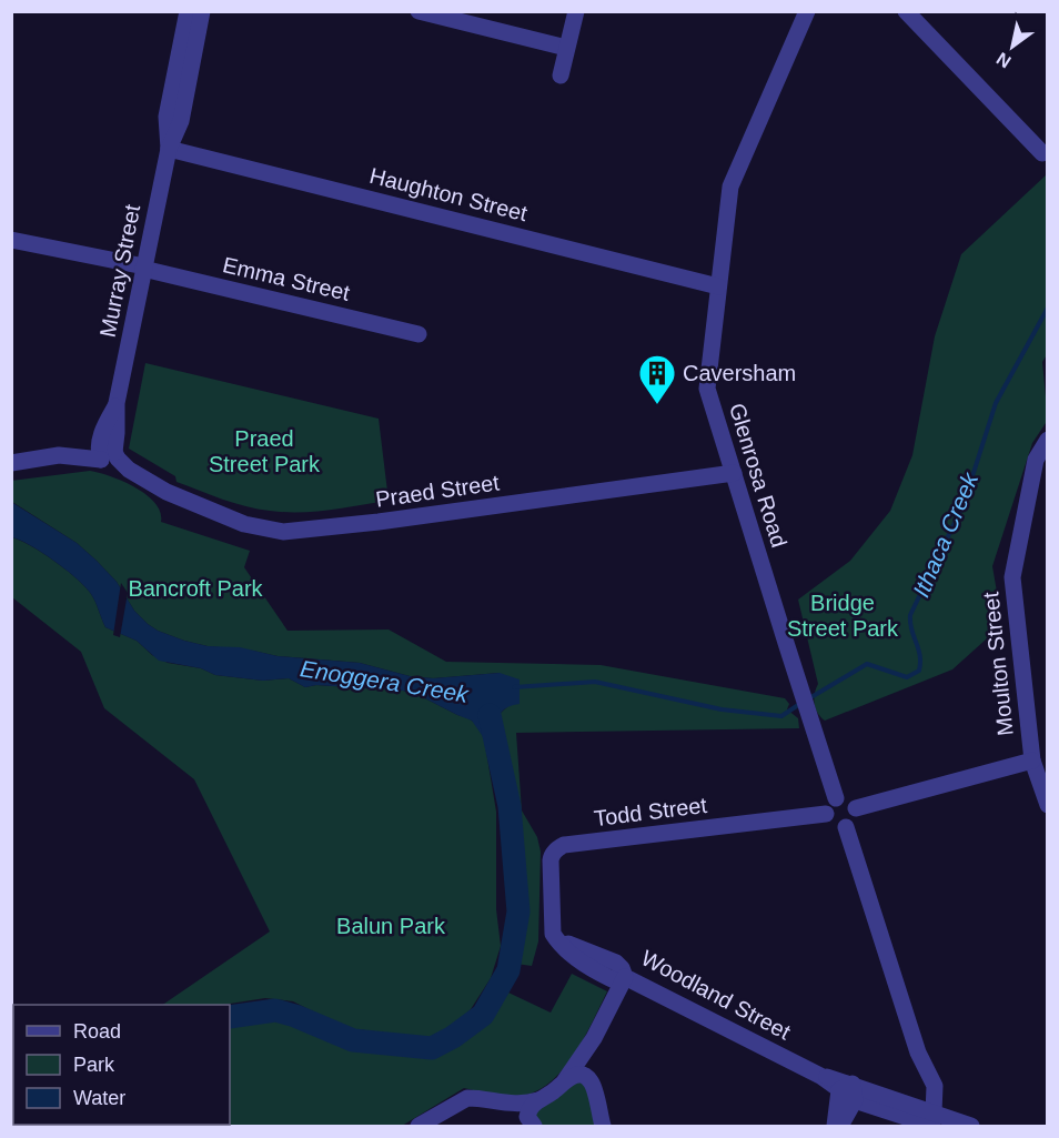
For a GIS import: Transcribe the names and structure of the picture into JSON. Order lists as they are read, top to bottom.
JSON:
{
  "streets": {
    "street": [
      "Haughton Street",
      "Murray Street",
      "Emma Street",
      "Glenrosa Road",
      "Praed Street",
      "Moulton Street",
      "Todd Street",
      "Woodland Street"
    ]
  },
  "crossings": [
    ["Haughton Street", "Murray Street"],
    ["Haughton Street", "Glenrosa Road"],
    ["Murray Street", "Emma Street"],
    ["Murray Street", "Praed Street"],
    ["Glenrosa Road", "Praed Street"],
    ["Glenrosa Road", "Todd Street"],
    ["Todd Street", "Woodland Street"]
  ],
  "water": ["Ithaca Creek", "Enoggera Creek"],
  "parks": [
    "Praed Street Park",
    "Bancroft Park",
    "Bridge Street Park",
    "Balun Park"
  ],
  "places": {
    "building": ["Caversham"]
  },
  "legend": ["Road", "Park", "Water"],
  "north": "bottom left"
}
